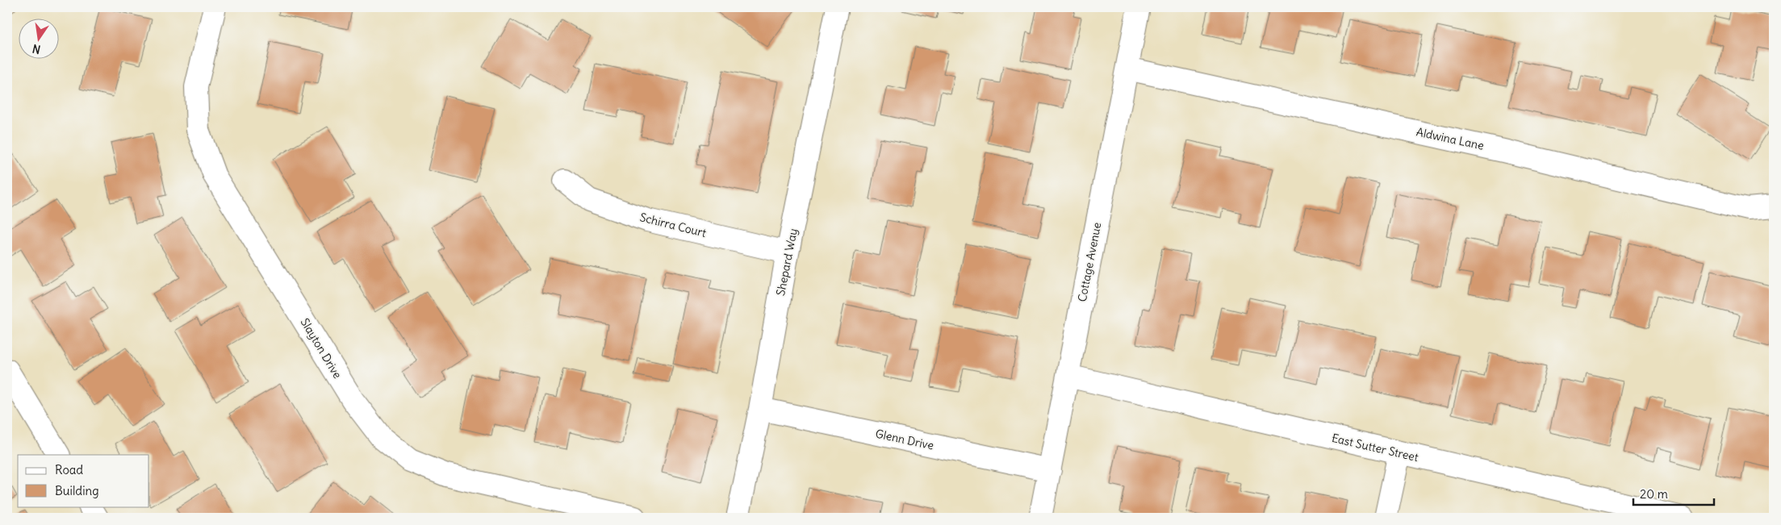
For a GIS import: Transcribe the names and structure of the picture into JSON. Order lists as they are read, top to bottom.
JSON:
{
  "streets": {
    "street": [
      "Aldwina Lane",
      "Schirra Court",
      "Shepard Way",
      "Cottage Avenue",
      "Slayton Drive",
      "Glenn Drive",
      "East Sutter Street"
    ]
  },
  "crossings": [
    ["Aldwina Lane", "Cottage Avenue"],
    ["Schirra Court", "Shepard Way"],
    ["Shepard Way", "Glenn Drive"],
    ["Cottage Avenue", "Glenn Drive"],
    ["Cottage Avenue", "East Sutter Street"]
  ],
  "legend": ["Road", "Building"],
  "scale_bar": "20 m",
  "north": "bottom"
}
